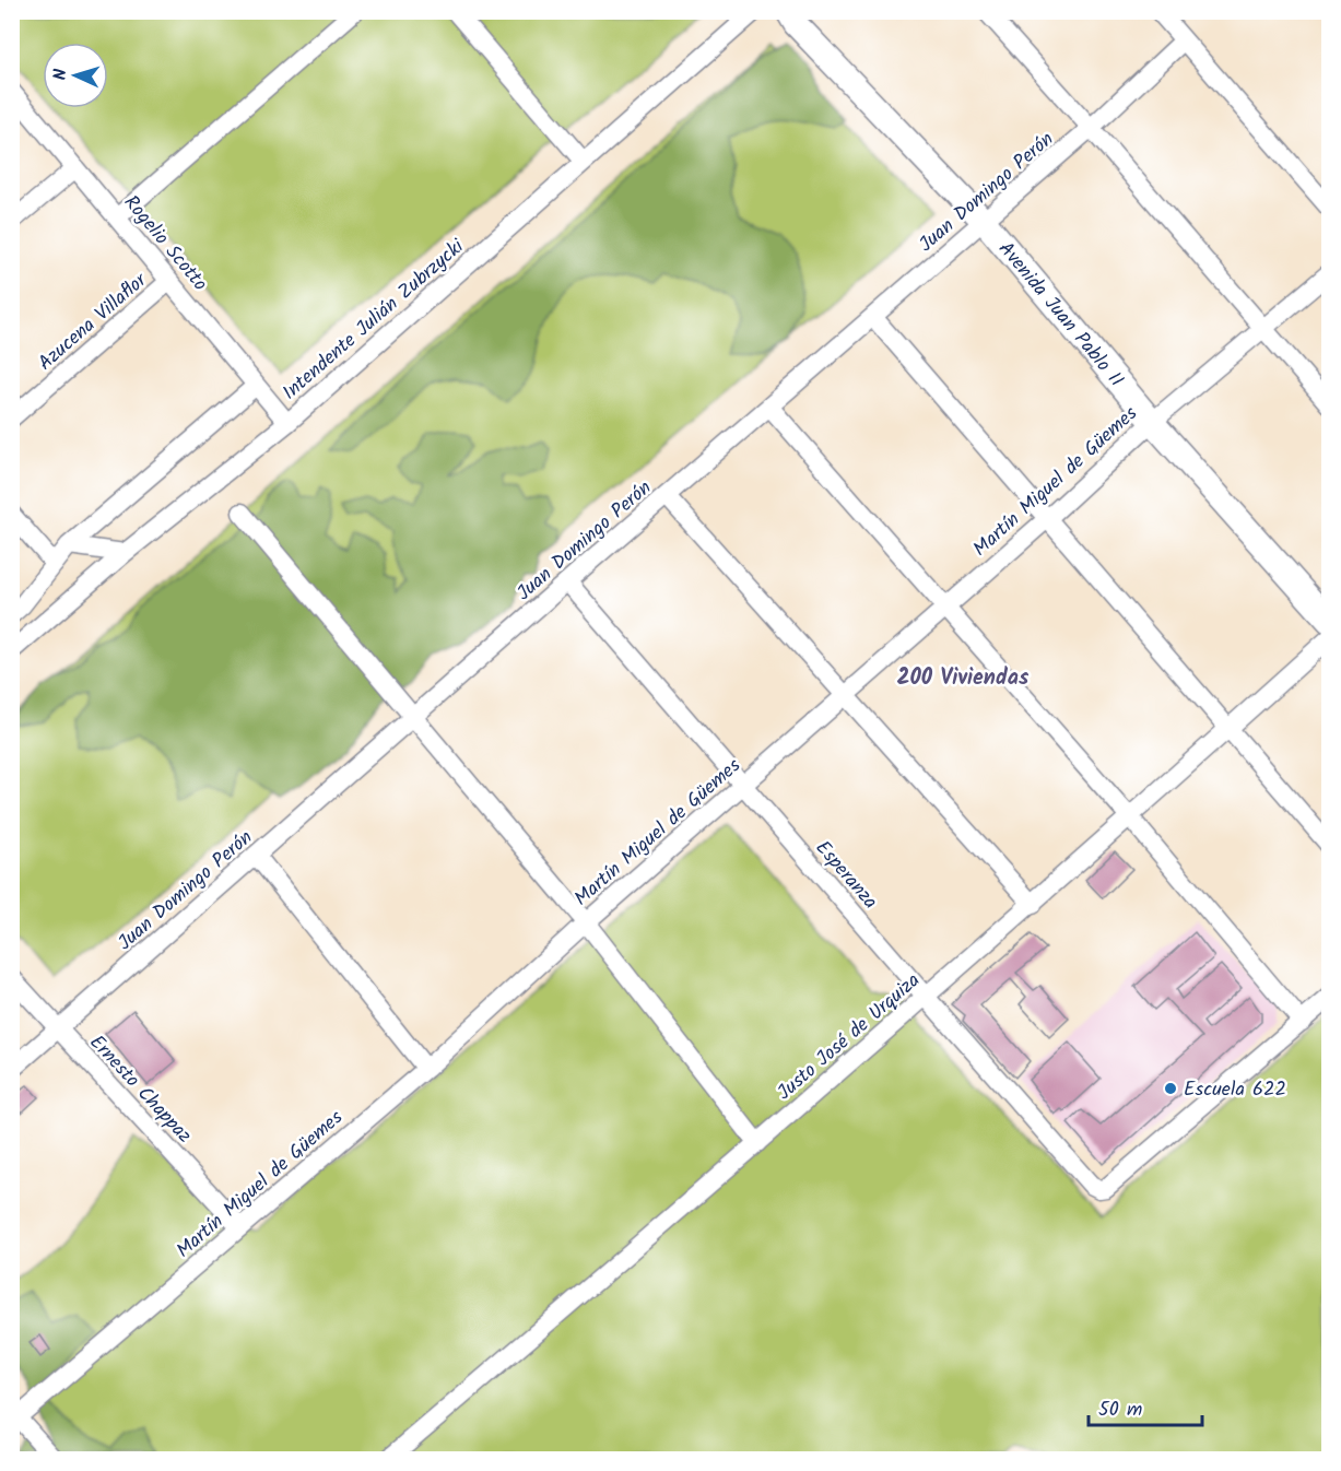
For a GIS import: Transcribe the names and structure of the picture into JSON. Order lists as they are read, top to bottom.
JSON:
{
  "streets": {
    "street": [
      "Juan Domingo Perón",
      "Rogelio Scotto",
      "Avenida Juan Pablo II",
      "Intendente Julián Zubrzycki",
      "Azucena Villaflor",
      "Martín Miguel de Güemes",
      "Esperanza",
      "Justo José de Urquiza",
      "Ernesto Chappaz"
    ]
  },
  "crossings": [
    ["Juan Domingo Perón", "Avenida Juan Pablo II"],
    ["Juan Domingo Perón", "Esperanza"],
    ["Juan Domingo Perón", "Ernesto Chappaz"],
    ["Rogelio Scotto", "Intendente Julián Zubrzycki"],
    ["Rogelio Scotto", "Azucena Villaflor"],
    ["Avenida Juan Pablo II", "Martín Miguel de Güemes"],
    ["Martín Miguel de Güemes", "Esperanza"],
    ["Martín Miguel de Güemes", "Ernesto Chappaz"],
    ["Esperanza", "Justo José de Urquiza"]
  ],
  "districts": ["200 Viviendas"],
  "places": ["Escuela 622"],
  "scale_bar": "50 m",
  "north": "left"
}
